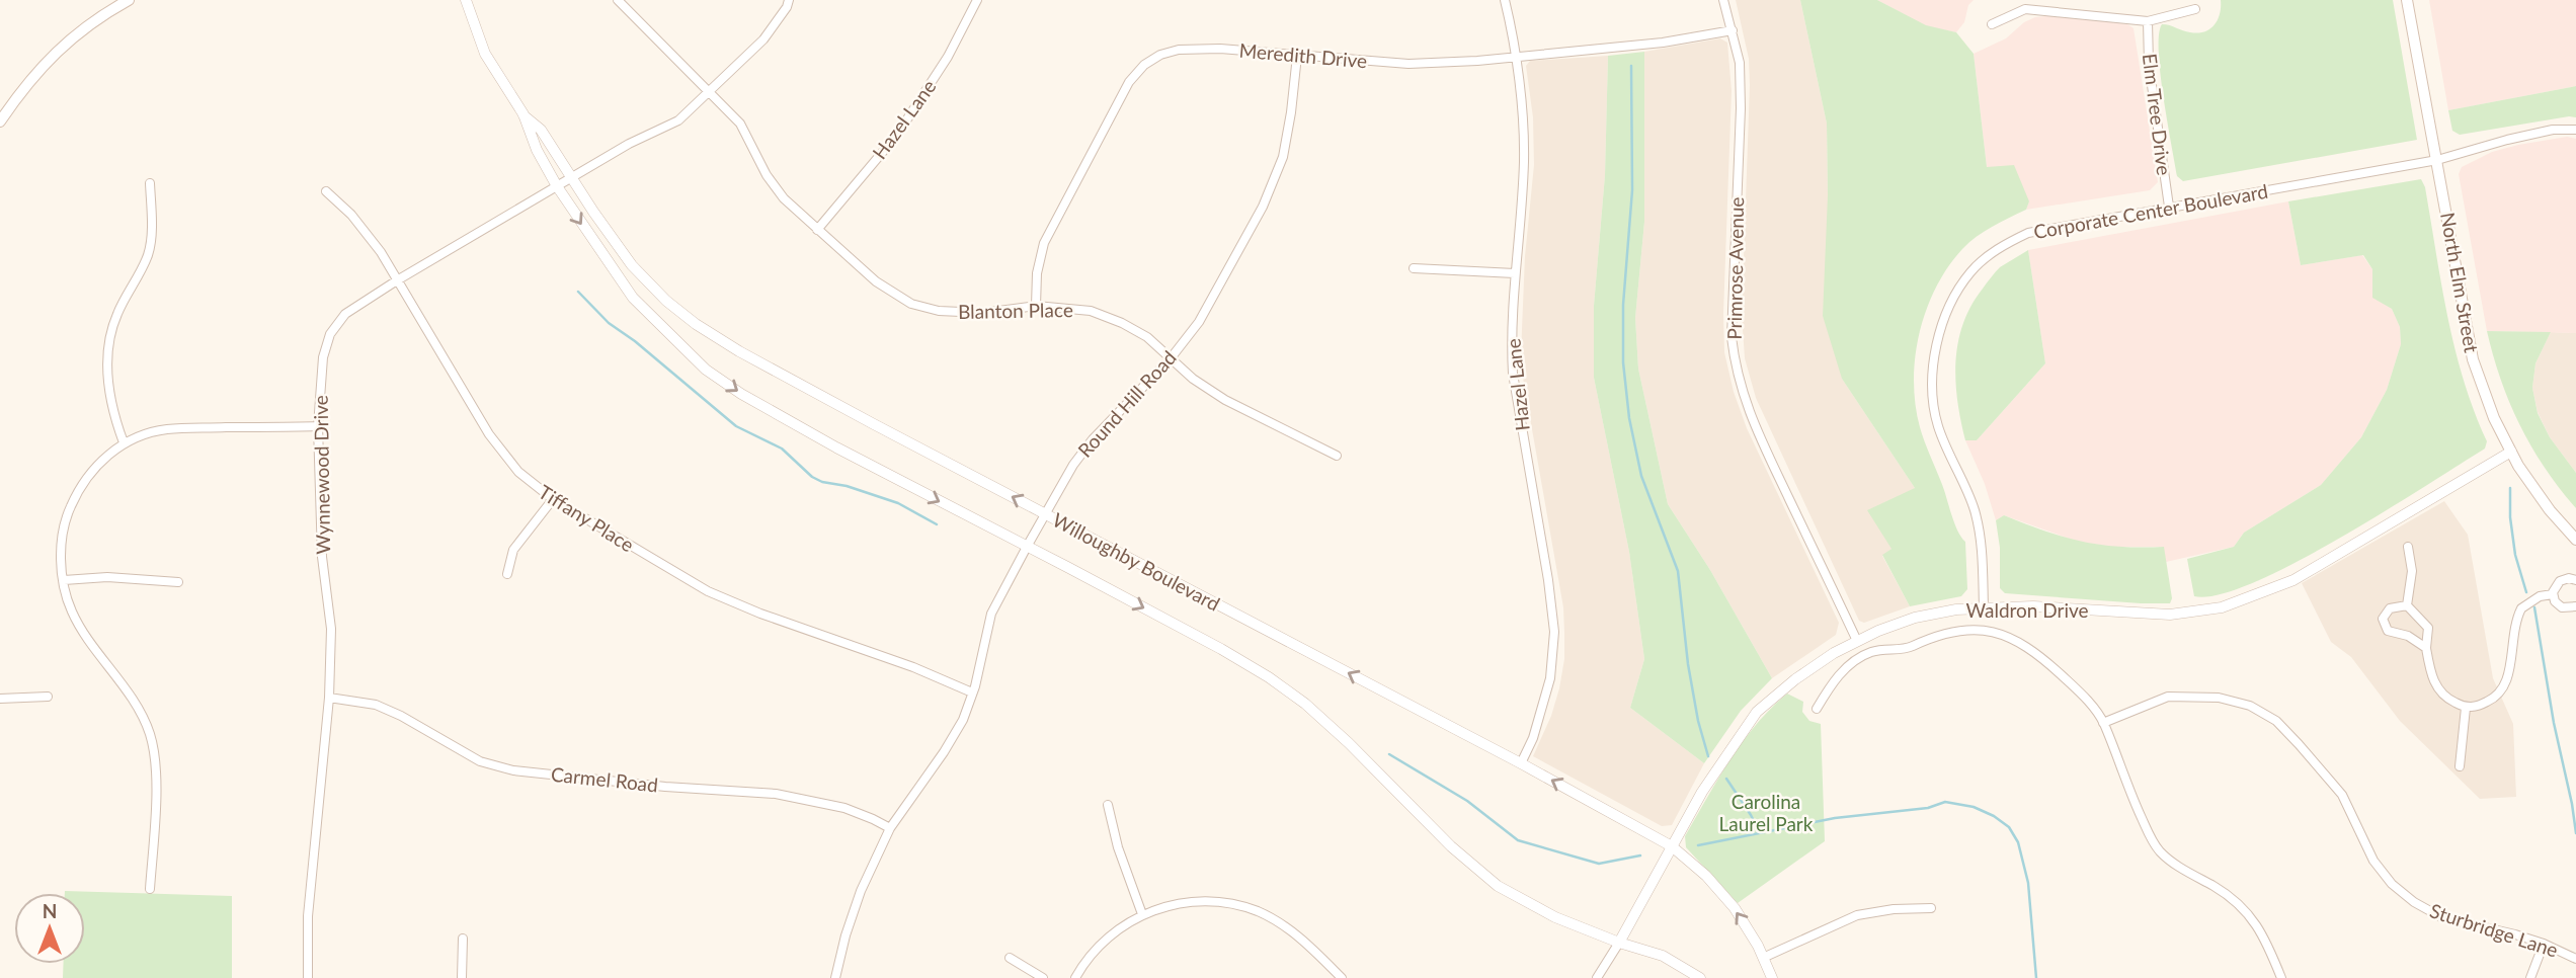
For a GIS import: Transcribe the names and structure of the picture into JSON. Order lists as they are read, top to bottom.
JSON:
{
  "streets": {
    "main road": ["North Elm Street"],
    "street": [
      "Meredith Drive",
      "Elm Tree Drive",
      "Hazel Lane",
      "Corporate Center Boulevard",
      "Primrose Avenue",
      "Blanton Place",
      "Round Hill Road",
      "Wynnewood Drive",
      "Tiffany Place",
      "Willoughby Boulevard",
      "Waldron Drive",
      "Carmel Road",
      "Sturbridge Lane"
    ]
  },
  "crossings": [
    ["Meredith Drive", "Hazel Lane"],
    ["Meredith Drive", "Primrose Avenue"],
    ["Meredith Drive", "Blanton Place"],
    ["Meredith Drive", "Round Hill Road"],
    ["Elm Tree Drive", "Corporate Center Boulevard"],
    ["Hazel Lane", "Blanton Place"],
    ["Hazel Lane", "Willoughby Boulevard"],
    ["Corporate Center Boulevard", "North Elm Street"],
    ["Corporate Center Boulevard", "Waldron Drive"],
    ["Primrose Avenue", "Waldron Drive"],
    ["North Elm Street", "Waldron Drive"],
    ["Blanton Place", "Round Hill Road"],
    ["Blanton Place", "Wynnewood Drive"],
    ["Round Hill Road", "Tiffany Place"],
    ["Round Hill Road", "Willoughby Boulevard"],
    ["Round Hill Road", "Carmel Road"],
    ["Wynnewood Drive", "Tiffany Place"],
    ["Wynnewood Drive", "Willoughby Boulevard"],
    ["Wynnewood Drive", "Carmel Road"],
    ["Willoughby Boulevard", "Waldron Drive"]
  ],
  "parks": ["Carolina Laurel Park"],
  "north": "top"
}
